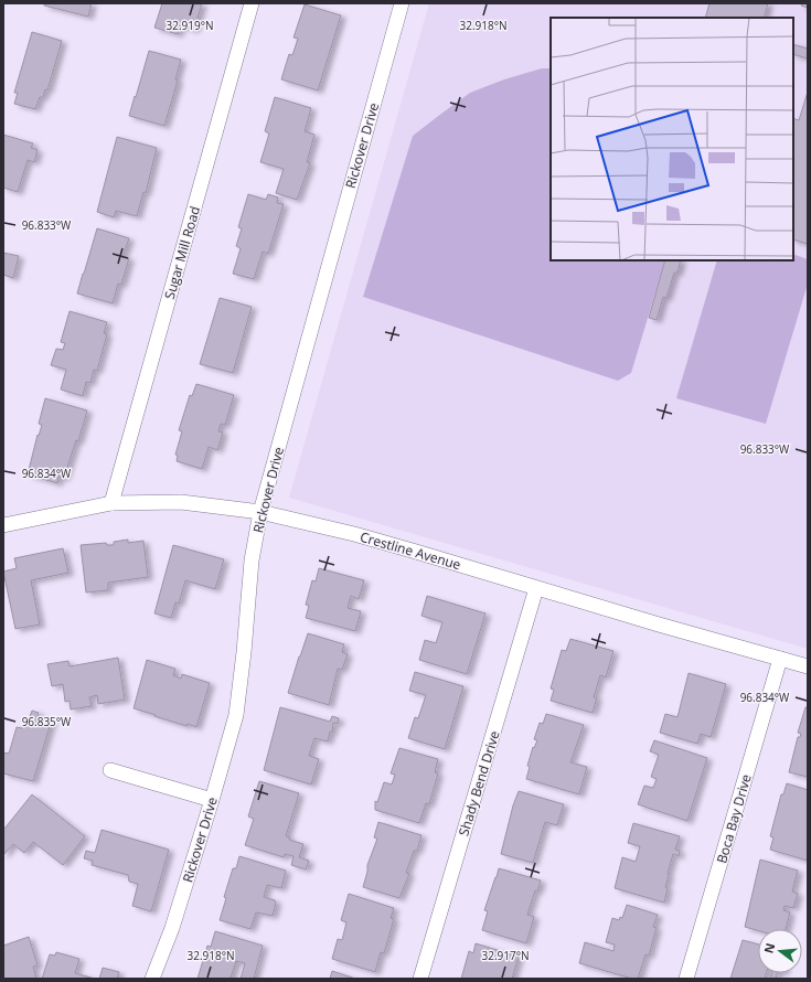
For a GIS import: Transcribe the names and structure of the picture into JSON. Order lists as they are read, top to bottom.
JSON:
{
  "streets": {
    "street": [
      "Rickover Drive",
      "Sugar Mill Road",
      "Crestline Avenue",
      "Shady Bend Drive",
      "Boca Bay Drive"
    ]
  },
  "crossings": [
    ["Rickover Drive", "Crestline Avenue"],
    ["Sugar Mill Road", "Crestline Avenue"],
    ["Crestline Avenue", "Shady Bend Drive"],
    ["Crestline Avenue", "Boca Bay Drive"]
  ],
  "north": "left",
  "coordinates": [
    "32.919°N",
    "32.918°N",
    "96.833°W",
    "96.834°W",
    "96.835°W",
    "32.917°N"
  ]
}
